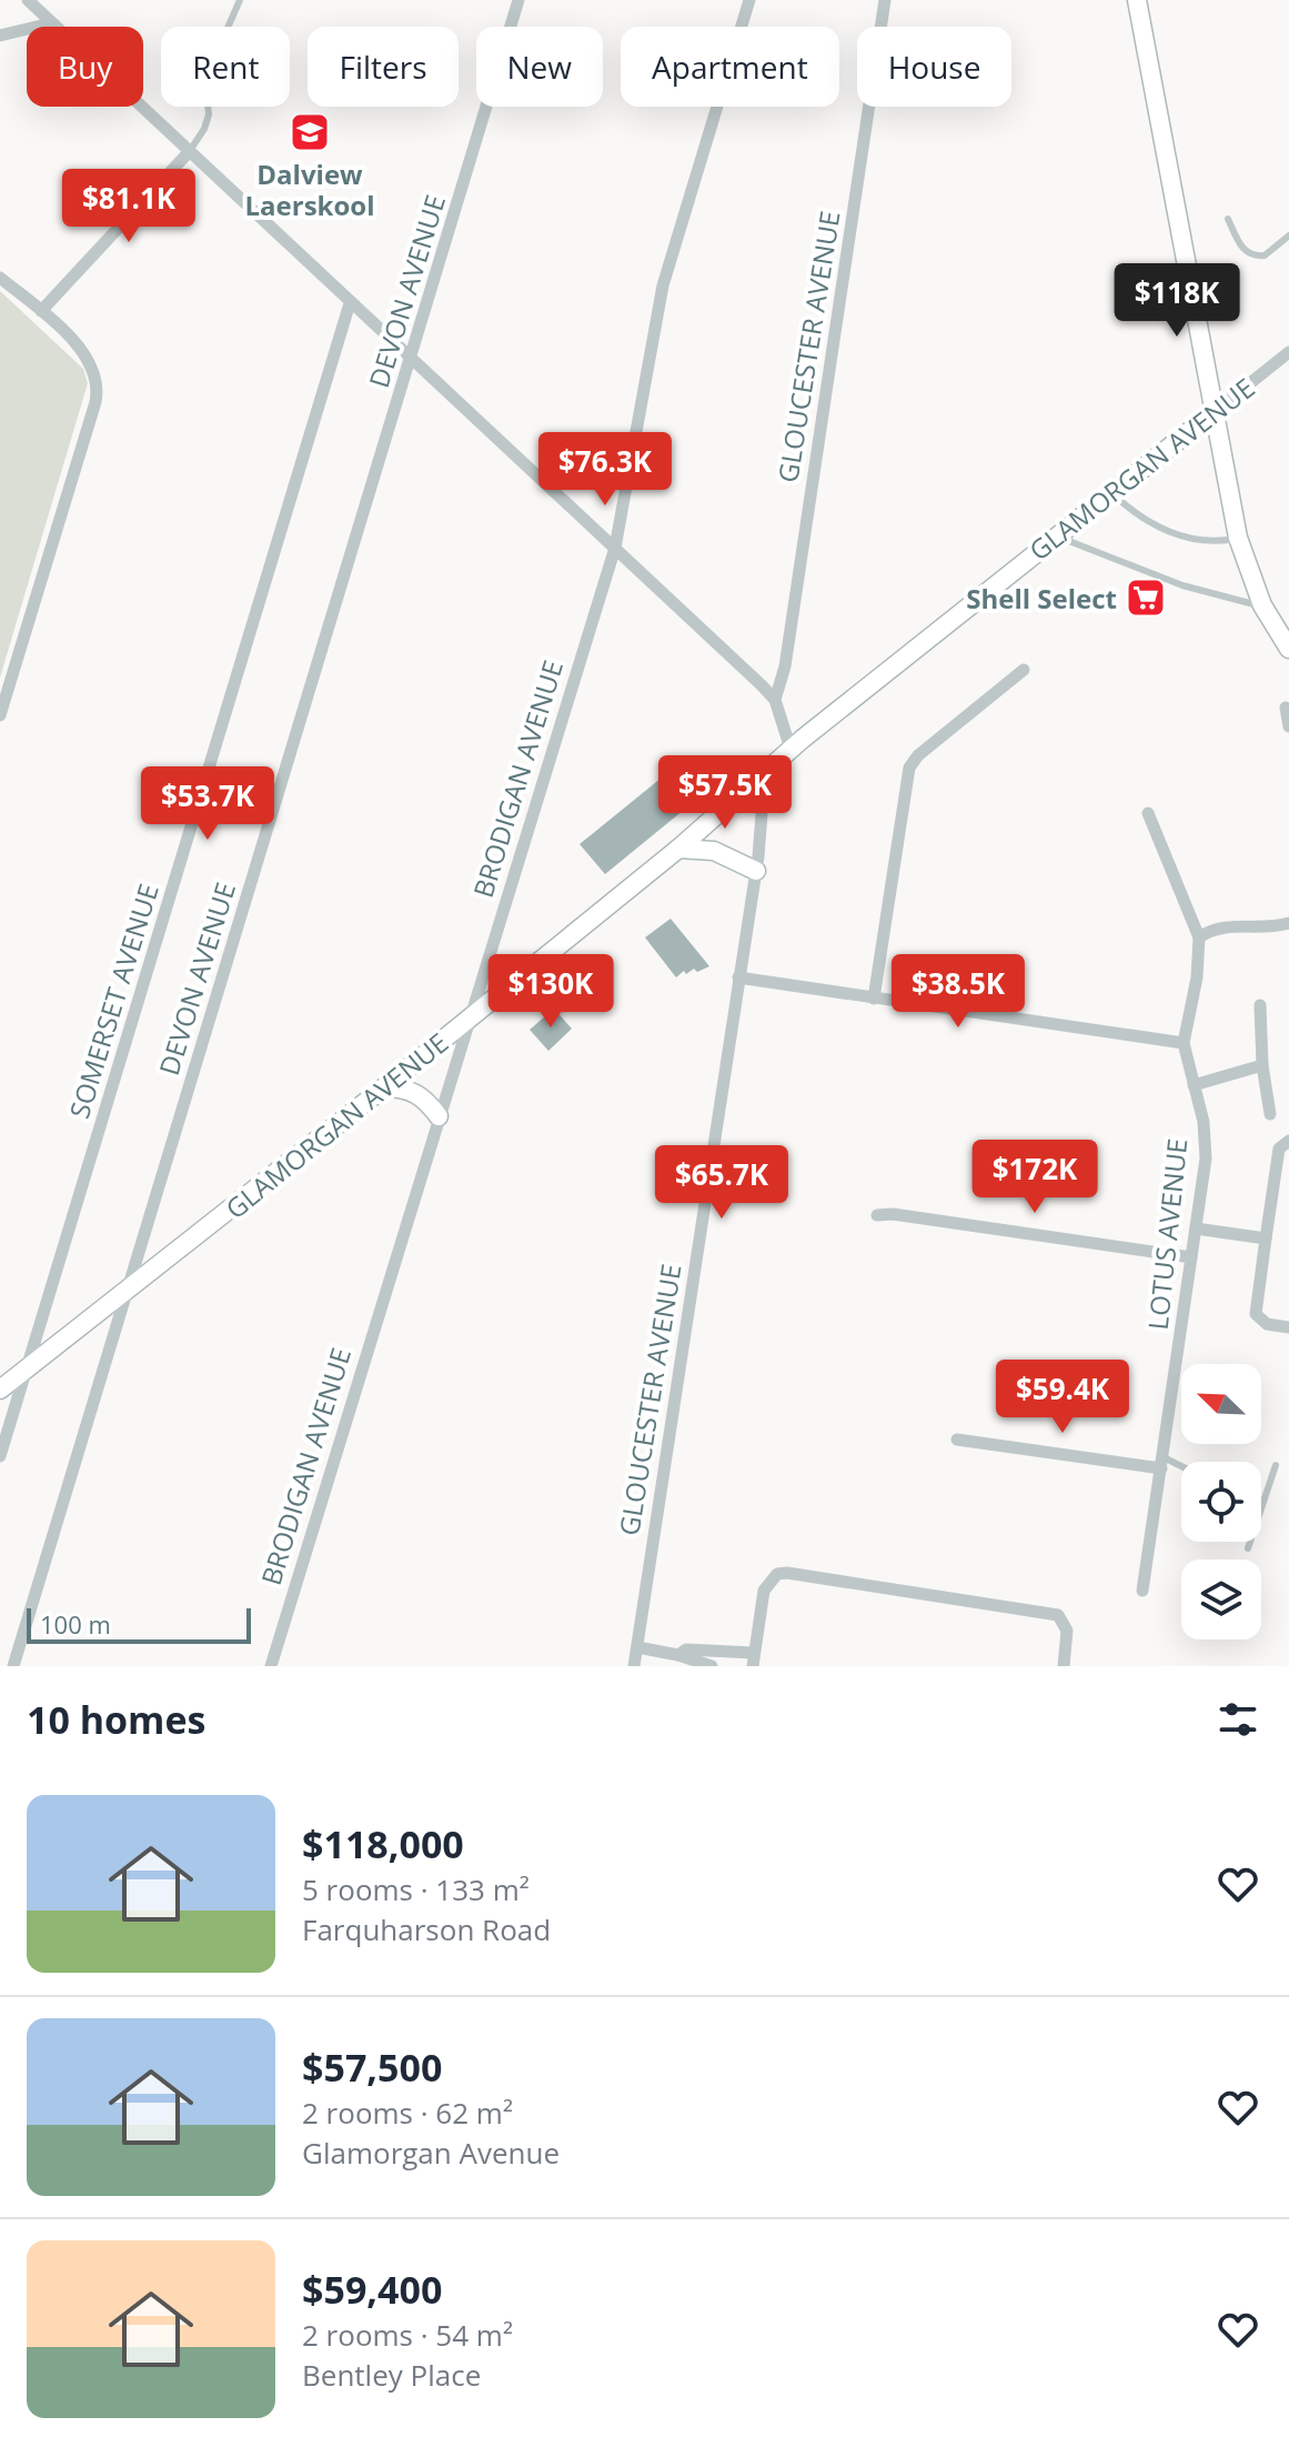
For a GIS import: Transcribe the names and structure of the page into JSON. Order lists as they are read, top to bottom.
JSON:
{
  "streets": {
    "street": [
      "DEVON AVENUE",
      "GLOUCESTER AVENUE",
      "GLAMORGAN AVENUE",
      "BRODIGAN AVENUE",
      "SOMERSET AVENUE",
      "LOTUS AVENUE"
    ]
  },
  "crossings": [
    ["DEVON AVENUE", "GLAMORGAN AVENUE"],
    ["GLOUCESTER AVENUE", "GLAMORGAN AVENUE"],
    ["GLAMORGAN AVENUE", "BRODIGAN AVENUE"],
    ["GLAMORGAN AVENUE", "SOMERSET AVENUE"]
  ],
  "places": {
    "school or university": ["Dalview Laerskool"],
    "supermarket": ["Shell Select"]
  },
  "scale_bar": "100 m",
  "north": "top left",
  "page": {
    "chip": [
      "Buy",
      "Rent",
      "Filters",
      "New",
      "Apartment",
      "House"
    ],
    "price": [
      "$81.1K",
      "$118K",
      "$76.3K",
      "$57.5K",
      "$53.7K",
      "$130K",
      "$38.5K",
      "$172K",
      "$65.7K",
      "$59.4K"
    ],
    "scale": "100 m",
    "heading": "10 homes",
    "list": [
      {
        "name": "$118,000",
        "note": "5 rooms · 133 m² · Farquharson Road"
      },
      {
        "name": "$57,500",
        "note": "2 rooms · 62 m² · Glamorgan Avenue"
      },
      {
        "name": "$59,400",
        "note": "2 rooms · 54 m² · Bentley Place"
      }
    ]
  }
}
